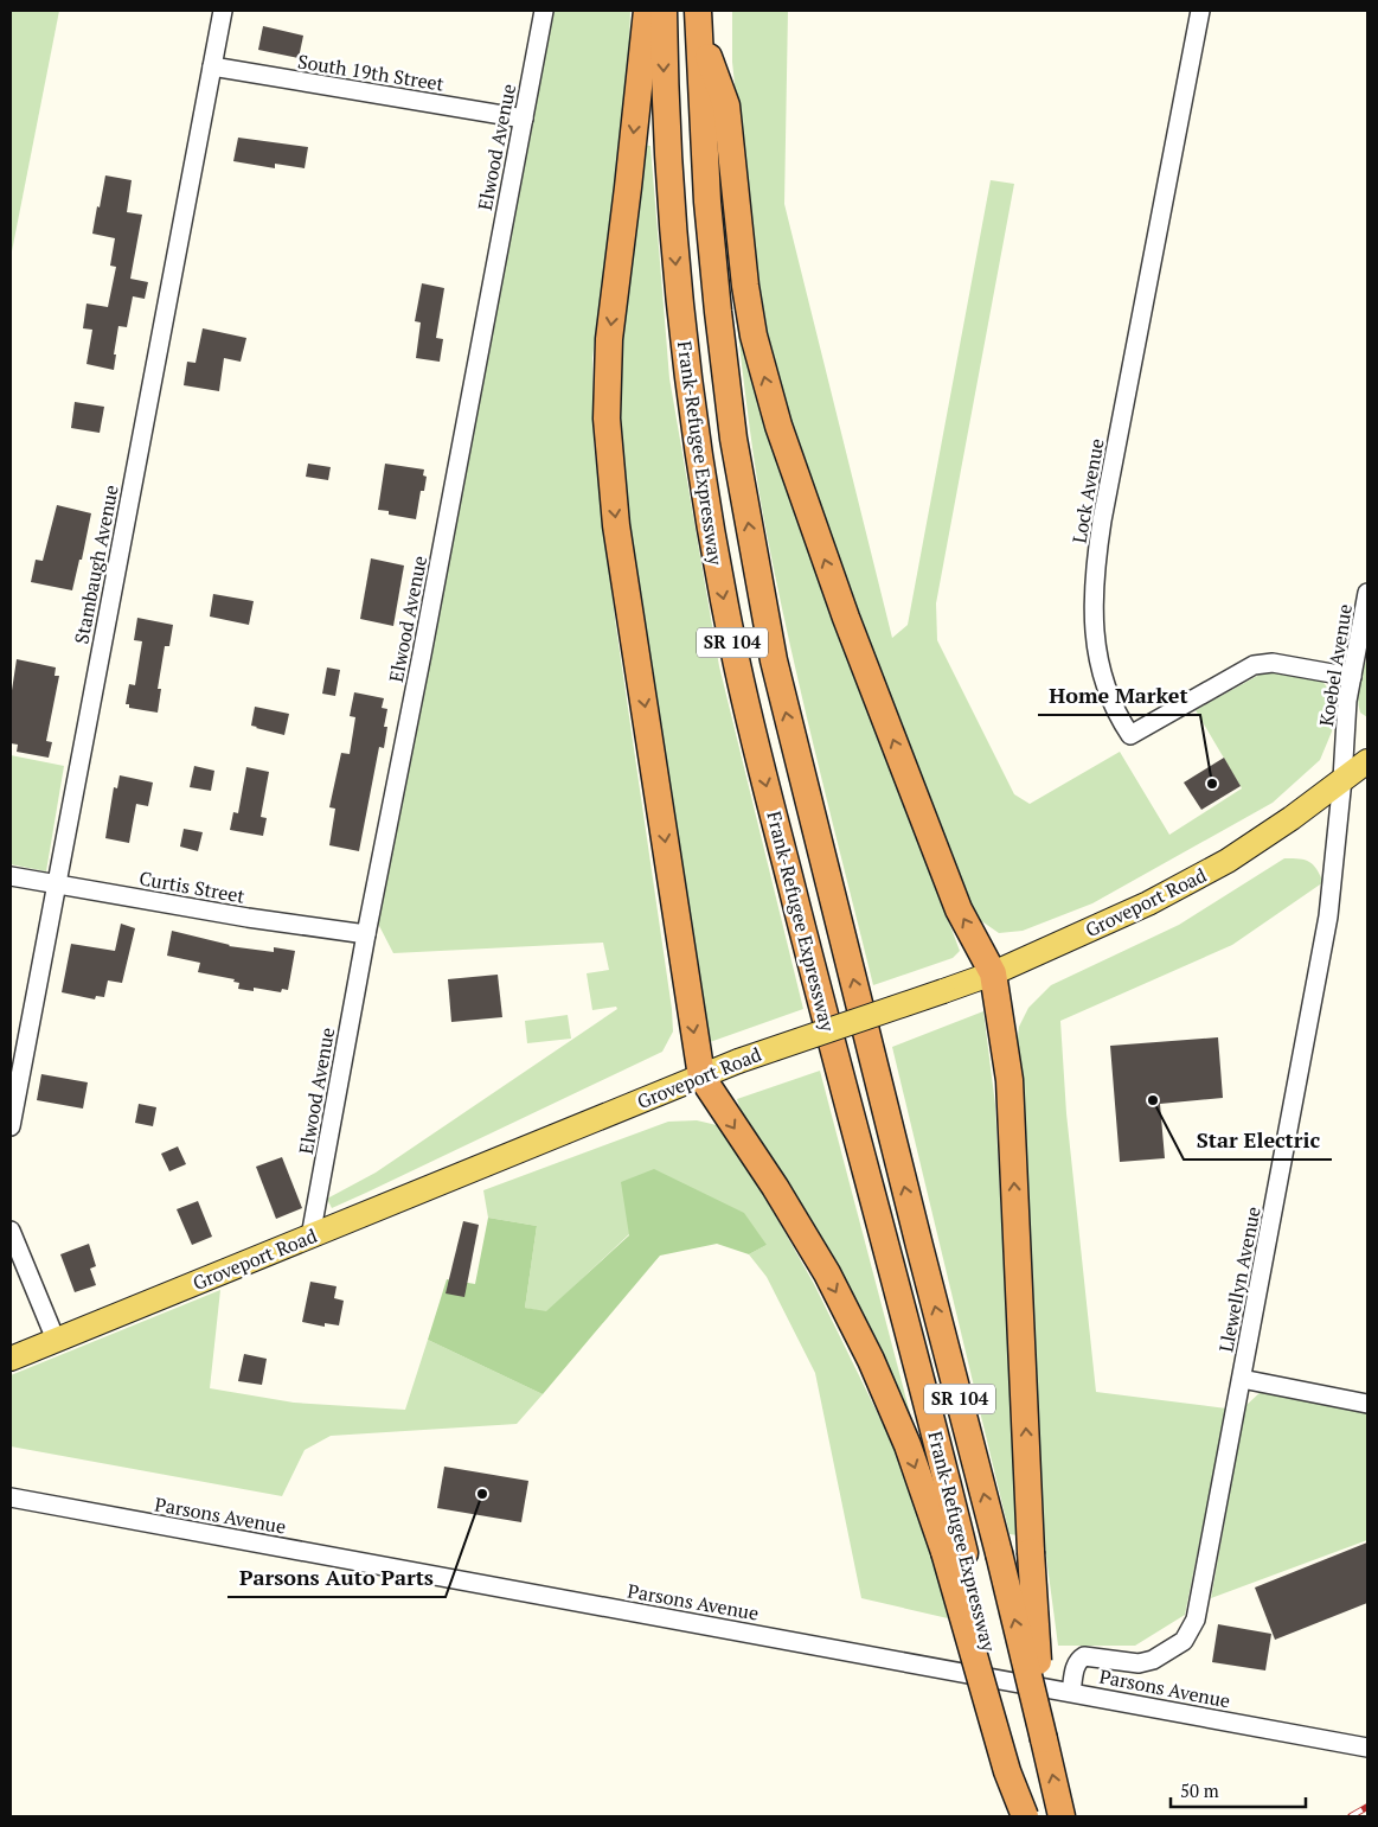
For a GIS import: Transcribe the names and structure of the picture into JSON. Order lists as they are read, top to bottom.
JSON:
{
  "streets": {
    "highway": ["Frank-Refugee Expressway", "SR 104"],
    "main road": ["Groveport Road"],
    "street": [
      "South 19th Street",
      "Elwood Avenue",
      "Lock Avenue",
      "Stambaugh Avenue",
      "Koebel Avenue",
      "Curtis Street",
      "Llewellyn Avenue",
      "Parsons Avenue"
    ]
  },
  "crossings": [
    ["South 19th Street", "Elwood Avenue"],
    ["South 19th Street", "Stambaugh Avenue"],
    ["Elwood Avenue", "Curtis Street"],
    ["Elwood Avenue", "Groveport Road"],
    ["Lock Avenue", "Koebel Avenue"],
    ["Stambaugh Avenue", "Curtis Street"],
    ["Koebel Avenue", "Groveport Road"],
    ["Koebel Avenue", "Llewellyn Avenue"],
    ["Groveport Road", "Llewellyn Avenue"],
    ["Llewellyn Avenue", "Parsons Avenue"]
  ],
  "places": ["Home Market", "Star Electric", "Parsons Auto Parts"],
  "scale_bar": "50 m"
}
